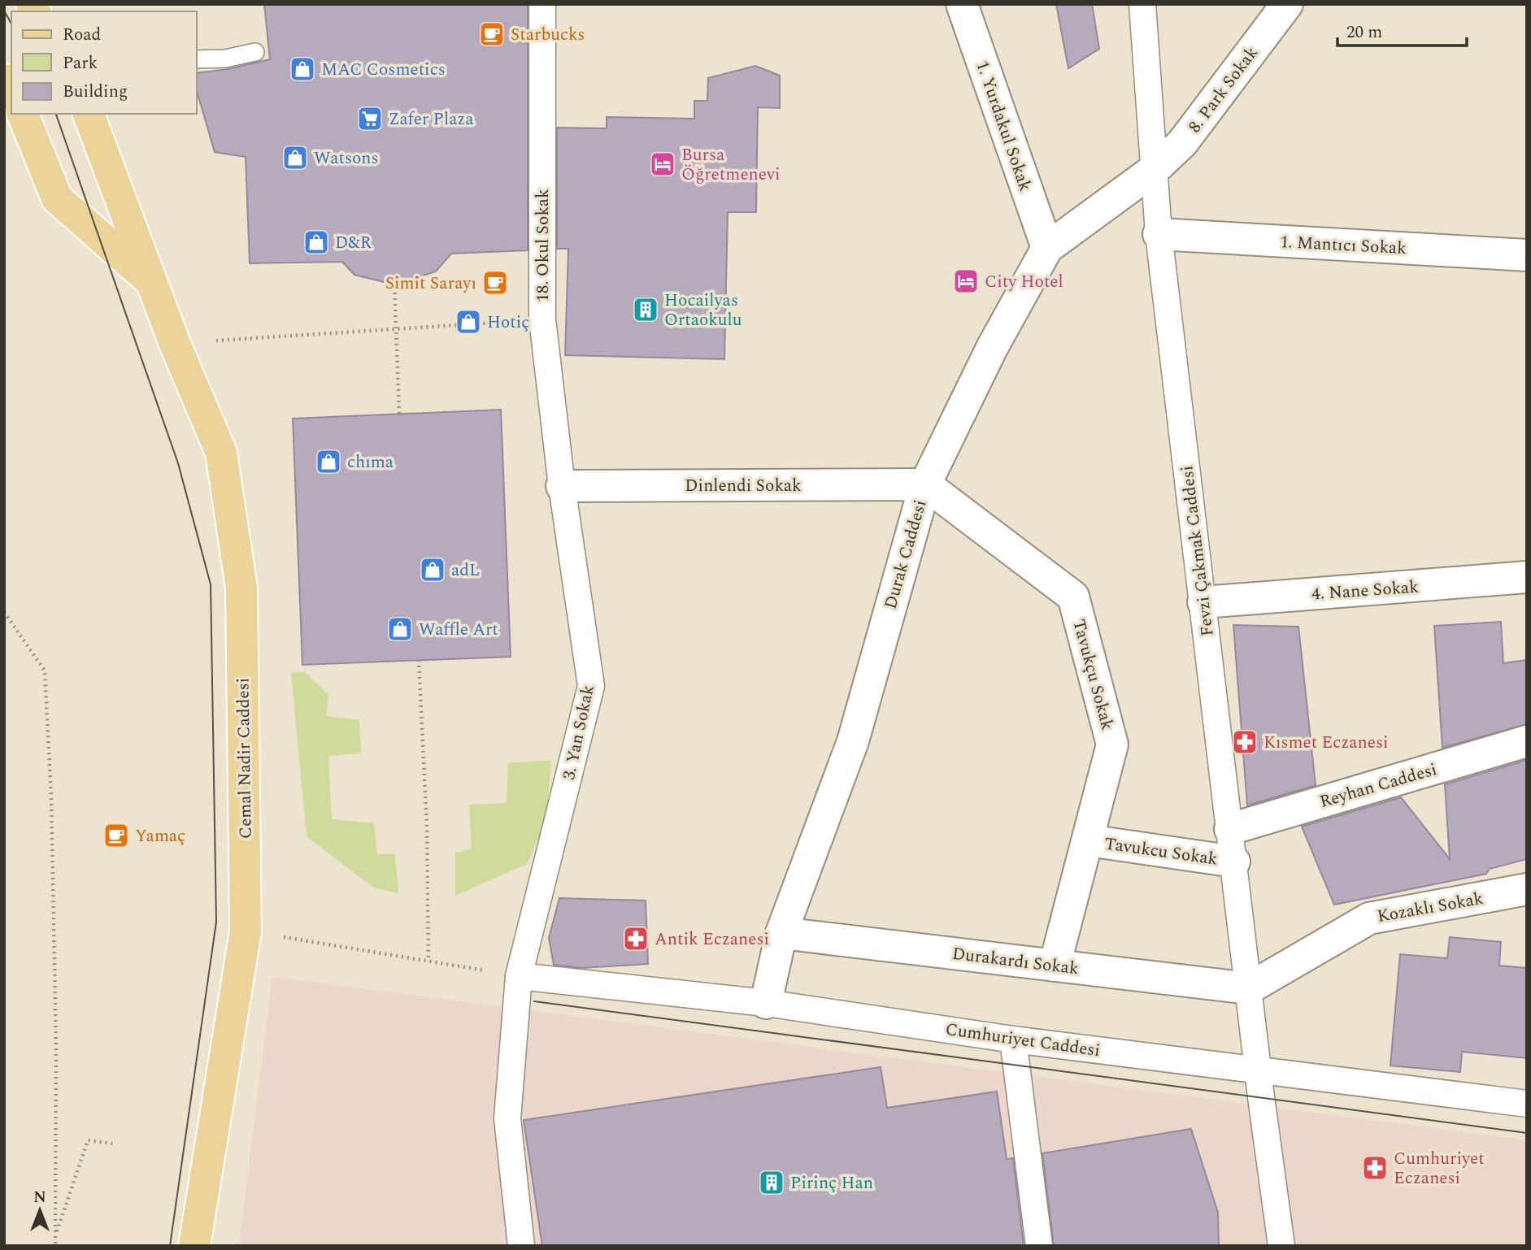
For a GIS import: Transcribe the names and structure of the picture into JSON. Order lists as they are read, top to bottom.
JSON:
{
  "streets": {
    "main road": ["Cemal Nadir Caddesi"],
    "street": [
      "8. Park Sokak",
      "1. Yurdakul Sokak",
      "1. Mantıcı Sokak",
      "18. Okul Sokak",
      "Dinlendi Sokak",
      "Fevzi Çakmak Caddesi",
      "Durak Caddesi",
      "4. Nane Sokak",
      "Tavukçu Sokak",
      "3. Yan Sokak",
      "Reyhan Caddesi",
      "Tavukcu Sokak",
      "Kozaklı Sokak",
      "Durakardı Sokak",
      "Cumhuriyet Caddesi"
    ]
  },
  "crossings": [
    ["8. Park Sokak", "Fevzi Çakmak Caddesi"],
    ["8. Park Sokak", "Durak Caddesi"],
    ["1. Yurdakul Sokak", "Durak Caddesi"],
    ["1. Mantıcı Sokak", "Fevzi Çakmak Caddesi"],
    ["18. Okul Sokak", "Dinlendi Sokak"],
    ["18. Okul Sokak", "3. Yan Sokak"],
    ["Dinlendi Sokak", "Durak Caddesi"],
    ["Dinlendi Sokak", "Tavukçu Sokak"],
    ["Dinlendi Sokak", "3. Yan Sokak"],
    ["Fevzi Çakmak Caddesi", "Durak Caddesi"],
    ["Fevzi Çakmak Caddesi", "4. Nane Sokak"],
    ["Fevzi Çakmak Caddesi", "Reyhan Caddesi"],
    ["Fevzi Çakmak Caddesi", "Tavukcu Sokak"],
    ["Fevzi Çakmak Caddesi", "Kozaklı Sokak"],
    ["Fevzi Çakmak Caddesi", "Durakardı Sokak"],
    ["Fevzi Çakmak Caddesi", "Cumhuriyet Caddesi"],
    ["Durak Caddesi", "Tavukçu Sokak"],
    ["Durak Caddesi", "Durakardı Sokak"],
    ["Durak Caddesi", "Cumhuriyet Caddesi"],
    ["Tavukçu Sokak", "Tavukcu Sokak"],
    ["Tavukçu Sokak", "Durakardı Sokak"],
    ["3. Yan Sokak", "Cumhuriyet Caddesi"],
    ["Kozaklı Sokak", "Durakardı Sokak"]
  ],
  "places": {
    "cafe": ["Starbucks", "Simit Sarayı", "Yamaç"],
    "shop": [
      "MAC Cosmetics",
      "Watsons",
      "D&R",
      "Hotiç",
      "chıma",
      "adL",
      "Waffle Art"
    ],
    "supermarket": ["Zafer Plaza"],
    "hotel": ["Bursa Öğretmenevi", "City Hotel"],
    "building": ["Hocailyas Ortaokulu", "Pirinç Han"],
    "pharmacy": ["Kısmet Eczanesi", "Antik Eczanesi", "Cumhuriyet Eczanesi"]
  },
  "legend": ["Road", "Park", "Building"],
  "scale_bar": "20 m",
  "north": "top"
}
